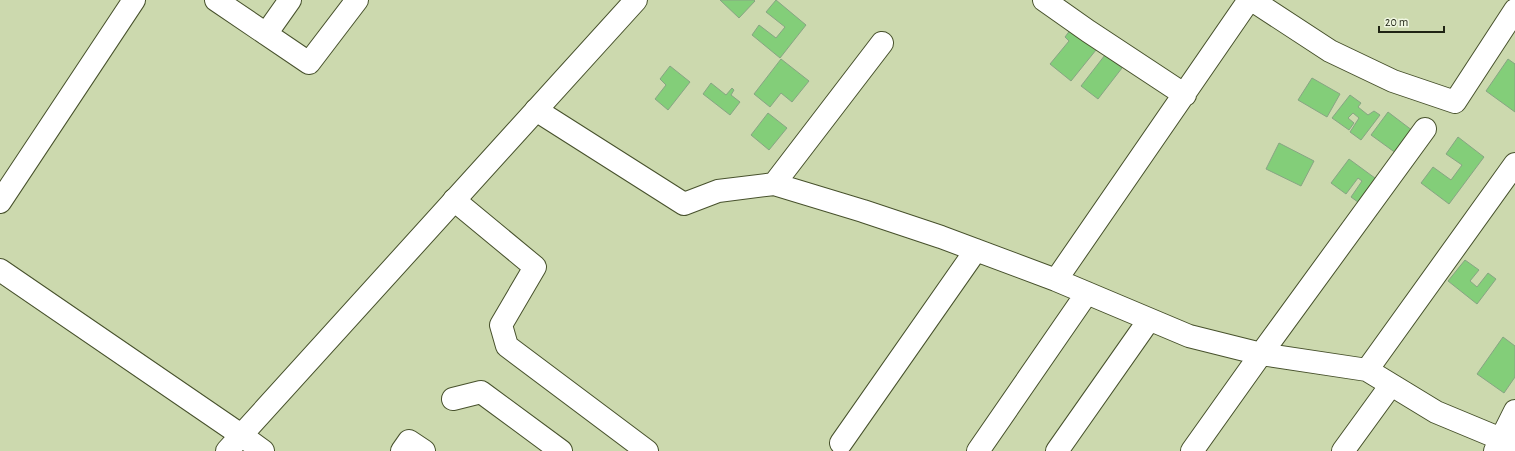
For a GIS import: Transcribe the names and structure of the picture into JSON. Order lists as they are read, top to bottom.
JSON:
{
  "scale_bar": "20 m"
}
